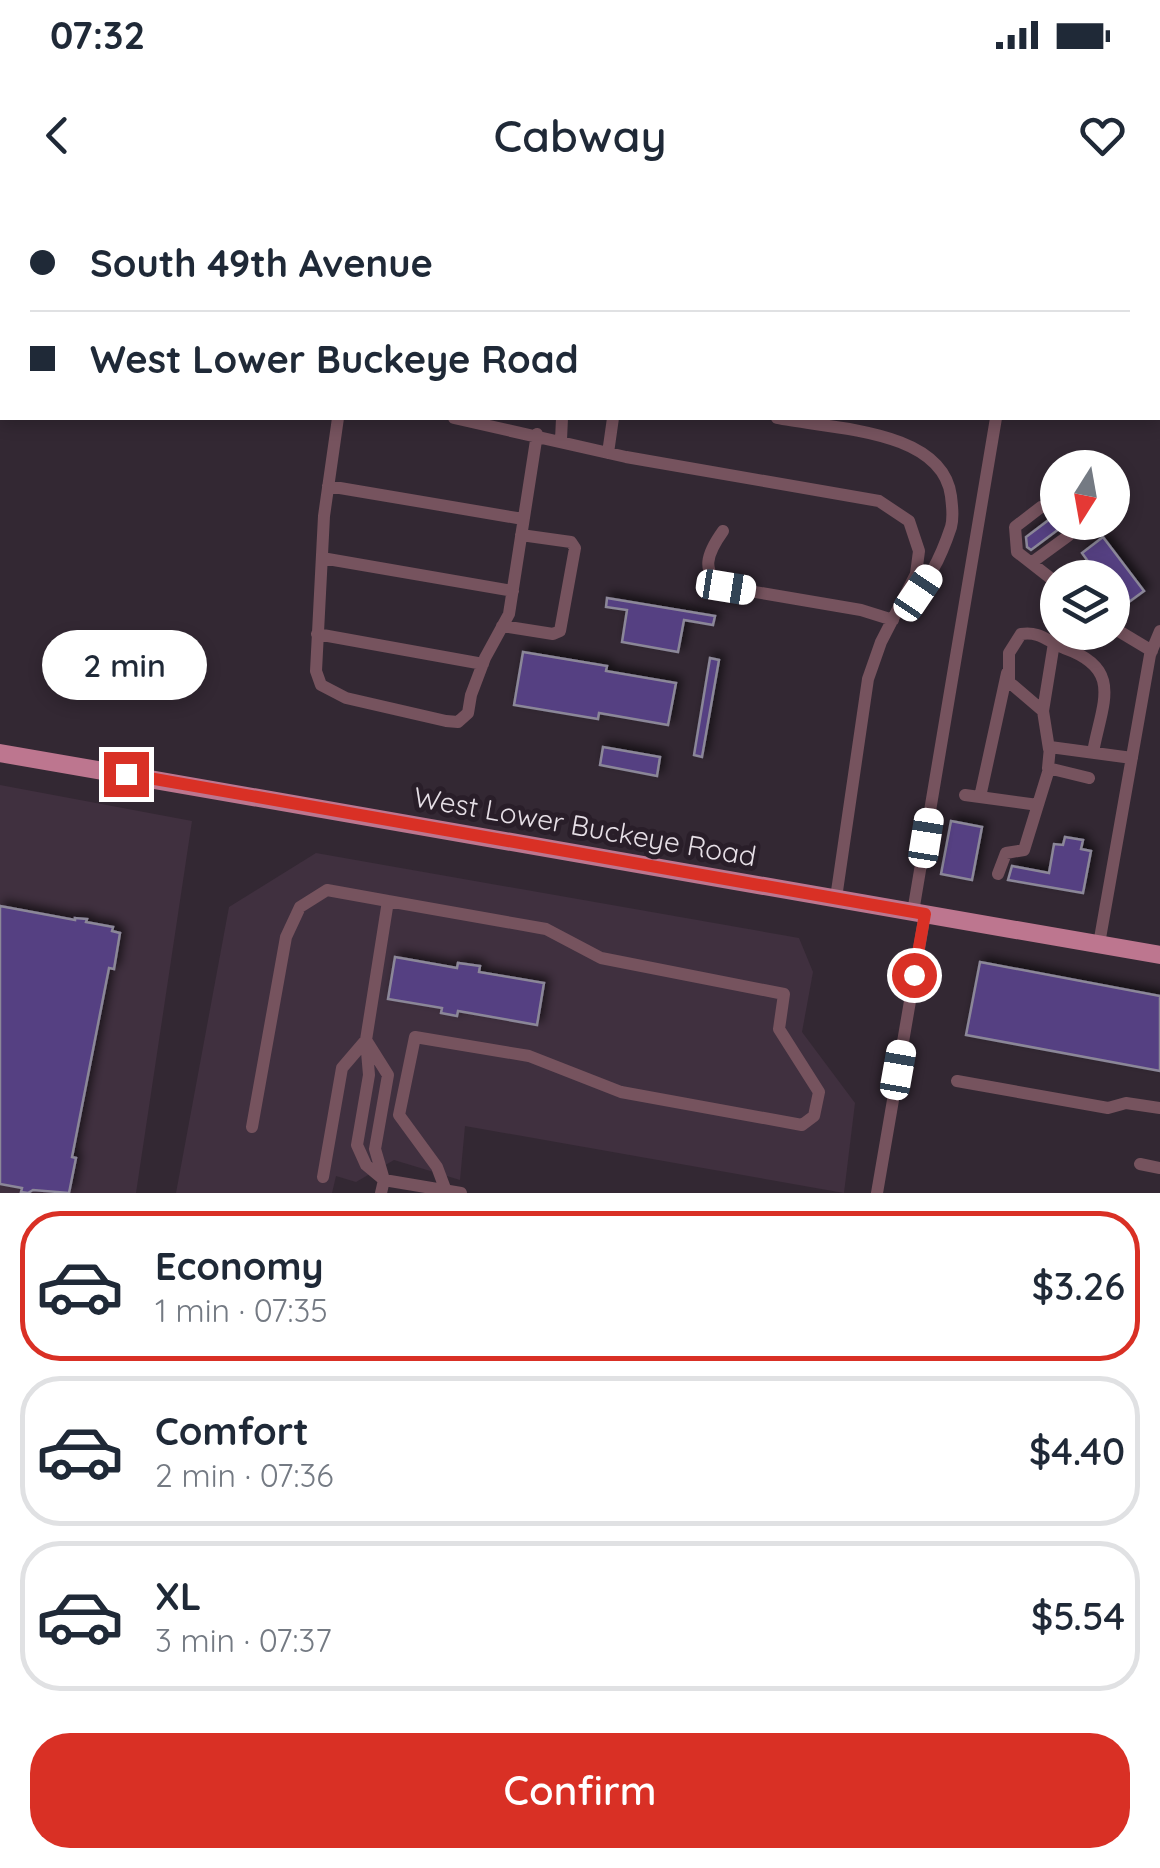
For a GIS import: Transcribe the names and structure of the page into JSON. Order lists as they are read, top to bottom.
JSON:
{
  "streets": {
    "main road": ["West Lower Buckeye Road"]
  },
  "north": "bottom",
  "page": {
    "status": "07:32",
    "header": "Cabway",
    "banner": ["South 49th Avenue", "West Lower Buckeye Road"],
    "bubble": "2 min",
    "list": [
      {
        "name": "Economy",
        "note": "1 min · 07:35",
        "value": "$3.26"
      },
      {
        "name": "Comfort",
        "note": "2 min · 07:36",
        "value": "$4.40"
      },
      {
        "name": "XL",
        "note": "3 min · 07:37",
        "value": "$5.54"
      }
    ],
    "buttons": "Confirm"
  }
}
